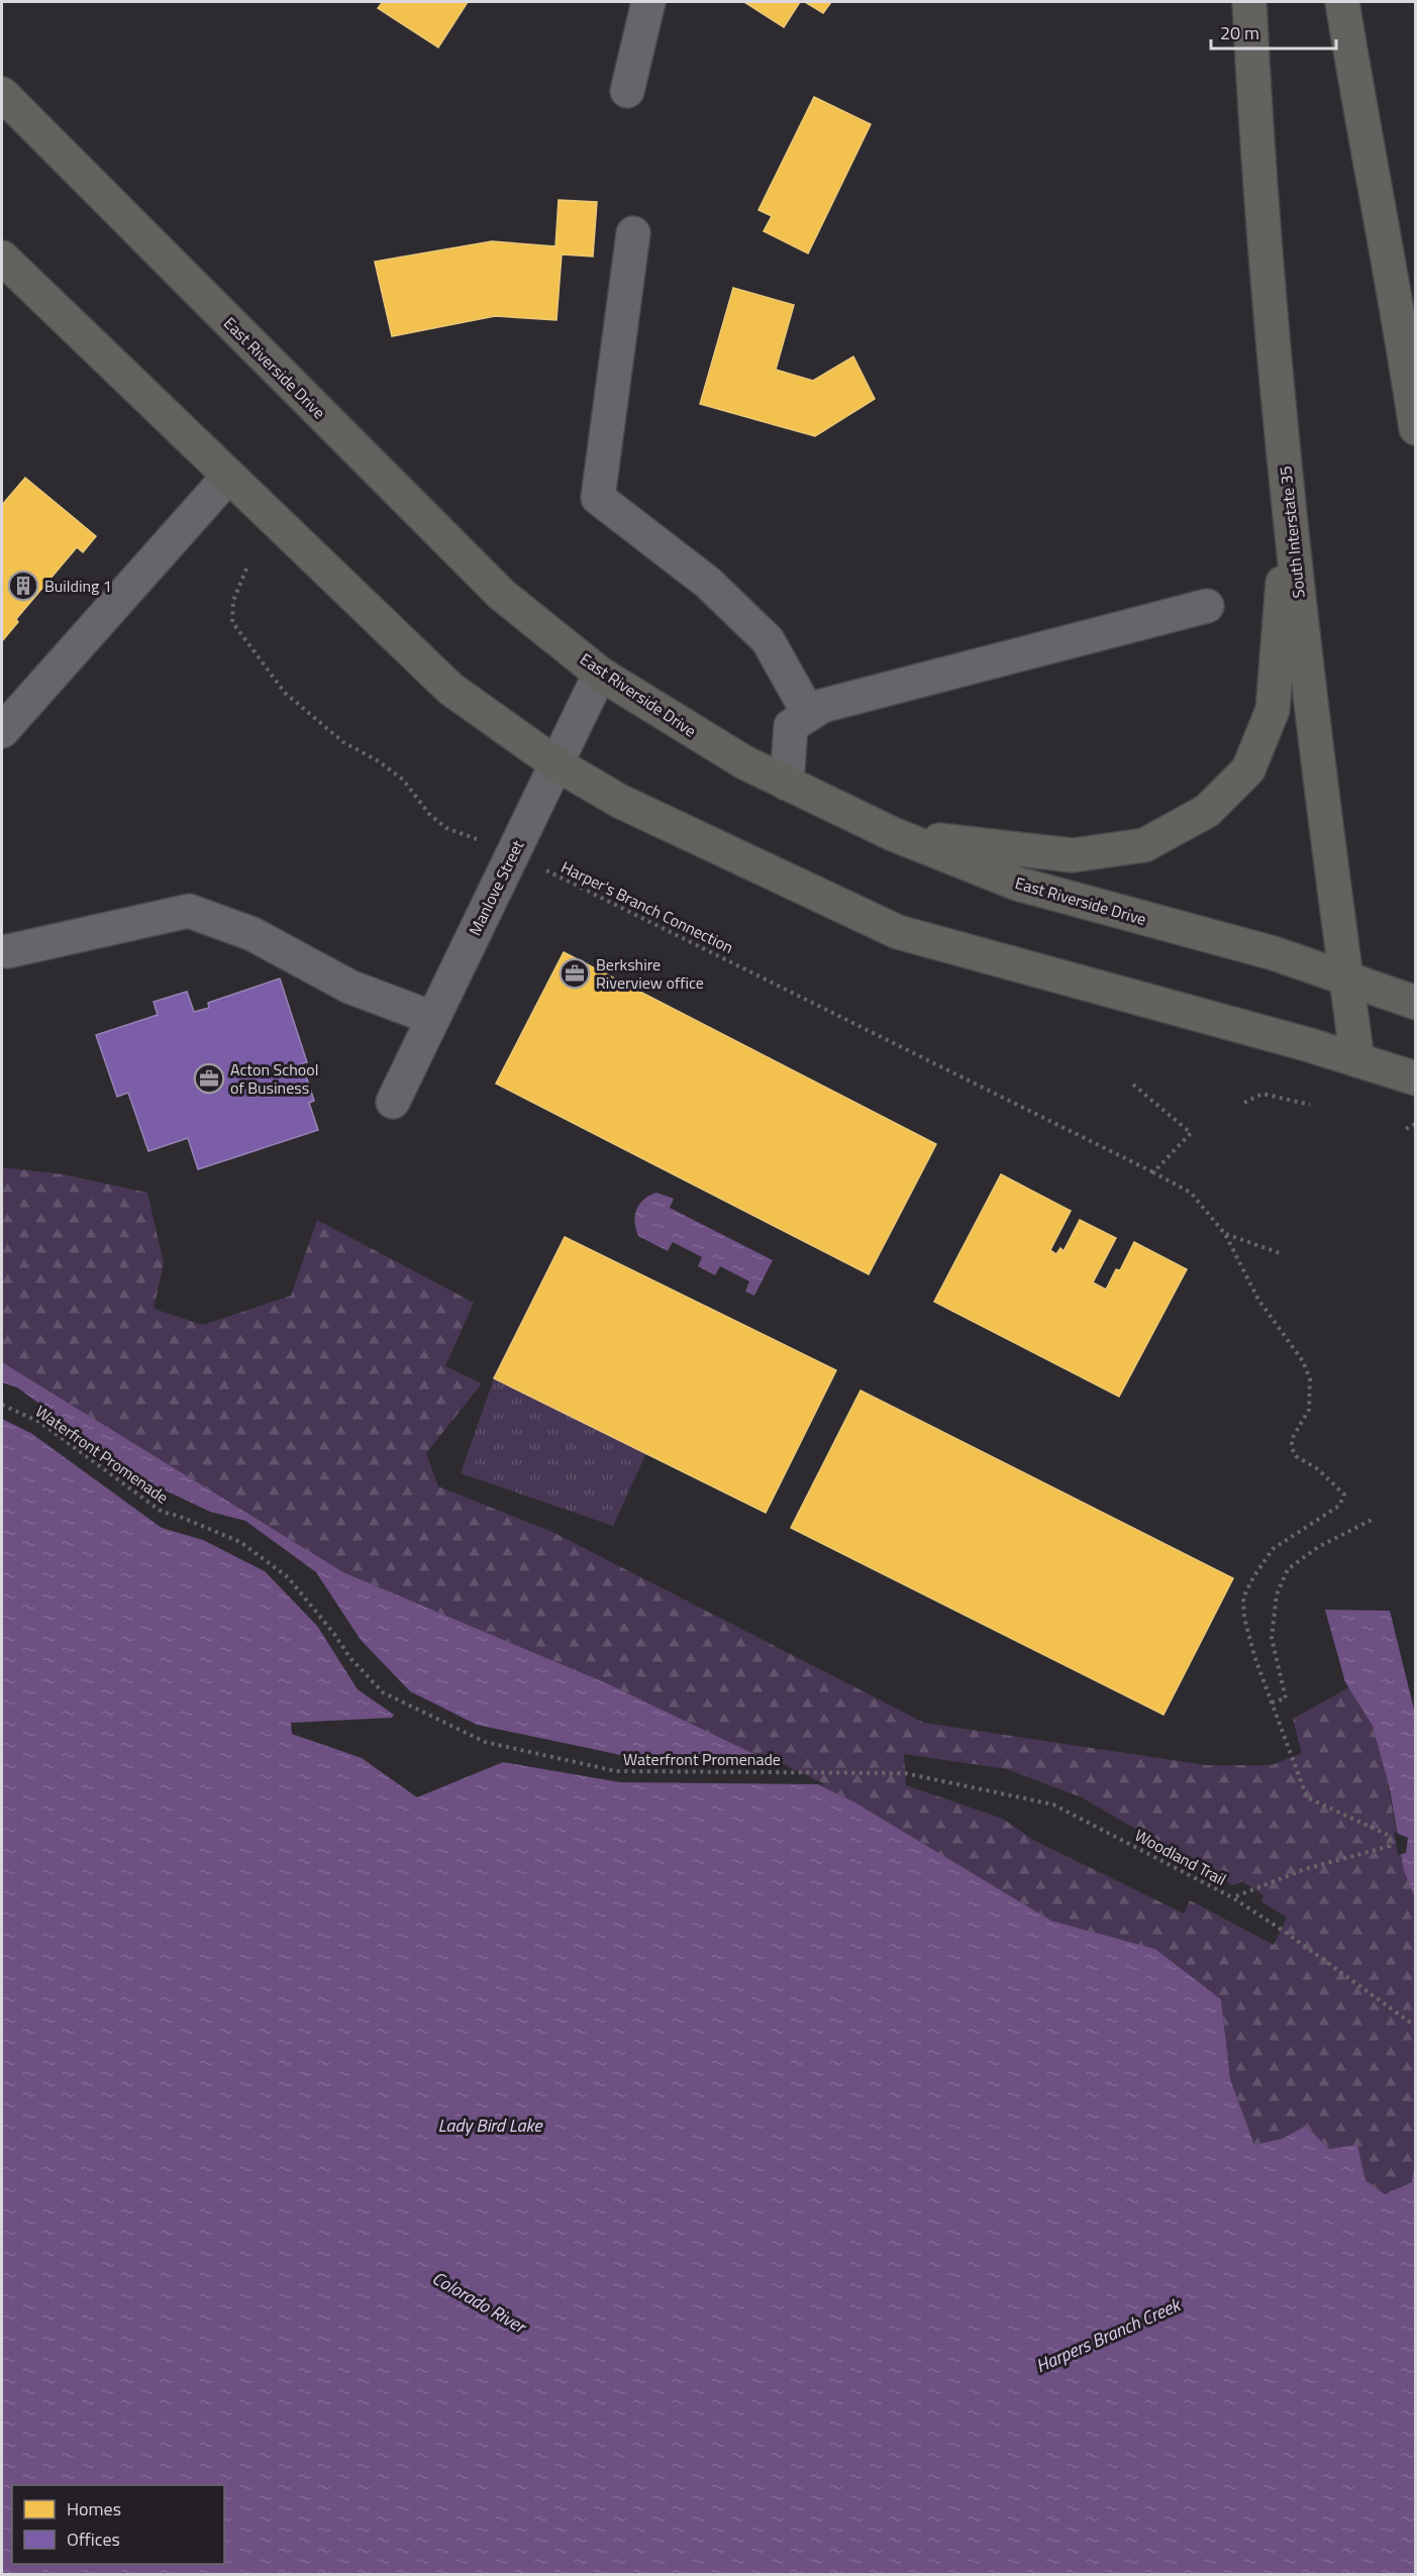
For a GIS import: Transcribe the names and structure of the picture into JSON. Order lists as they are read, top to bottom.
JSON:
{
  "streets": {
    "main road": ["East Riverside Drive", "South Interstate 35"],
    "street": ["Manlove Street"],
    "path": ["Harper's Branch Connection", "Waterfront Promenade", "Woodland Trail"]
  },
  "crossings": [
    ["East Riverside Drive", "South Interstate 35"],
    ["East Riverside Drive", "Manlove Street"],
    ["Manlove Street", "Harper's Branch Connection"],
    ["Harper's Branch Connection", "Woodland Trail"],
    ["Waterfront Promenade", "Woodland Trail"]
  ],
  "water": ["Lady Bird Lake", "Colorado River", "Harpers Branch Creek"],
  "places": {
    "building": ["Building 1"],
    "office": ["Berkshire Riverview office", "Acton School of Business"]
  },
  "legend": ["Homes", "Offices"],
  "scale_bar": "20 m"
}
